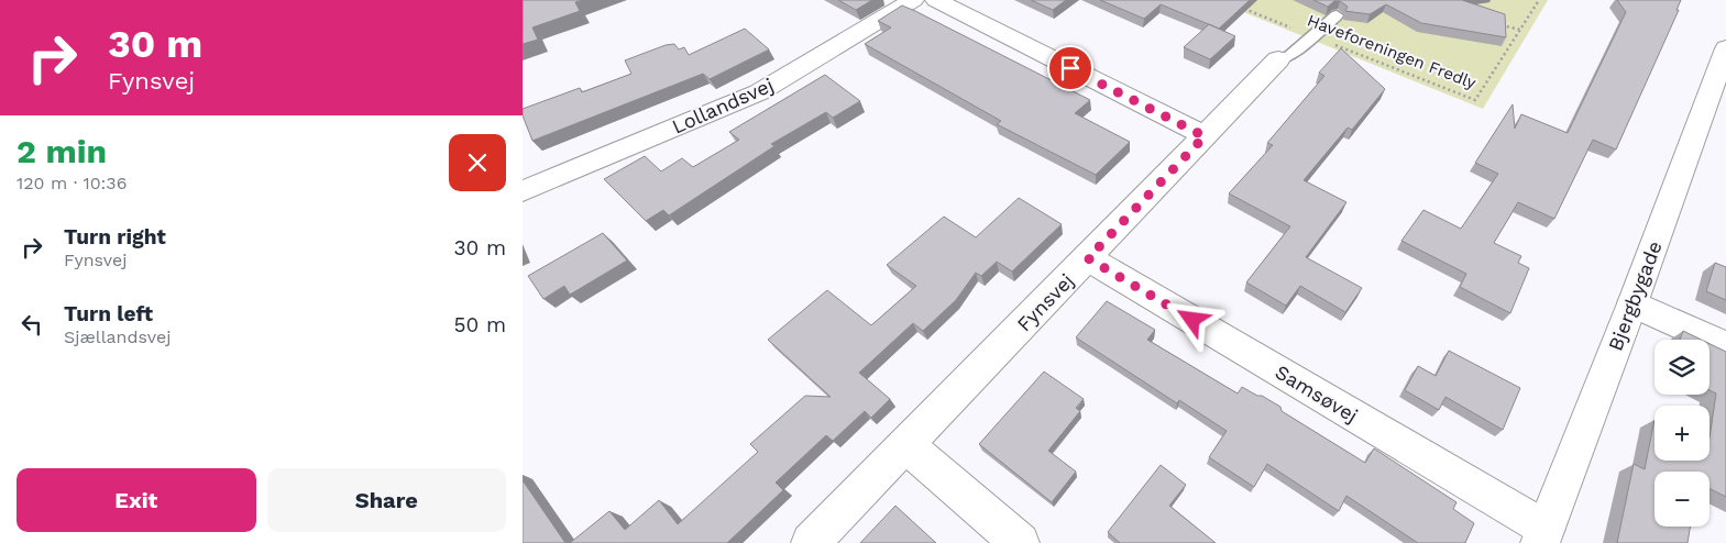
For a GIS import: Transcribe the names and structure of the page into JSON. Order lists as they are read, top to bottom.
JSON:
{
  "streets": {
    "street": [
      "Lollandsvej",
      "Bjergbygade",
      "Fynsvej",
      "Samsøvej"
    ],
    "path": ["Haveforeningen Fredly"]
  },
  "crossings": [
    ["Bjergbygade", "Samsøvej"],
    ["Fynsvej", "Samsøvej"]
  ],
  "page": {
    "turn": ["30 m", "Fynsvej"],
    "heading": ["2 min", "120 m · 10:36"],
    "list": [
      {
        "name": "Turn right",
        "note": "Fynsvej",
        "value": "30 m"
      },
      {
        "name": "Turn left",
        "note": "Sjællandsvej",
        "value": "50 m"
      }
    ],
    "map_buttons": ["+", "−"],
    "buttons": ["Exit", "Share"]
  }
}
